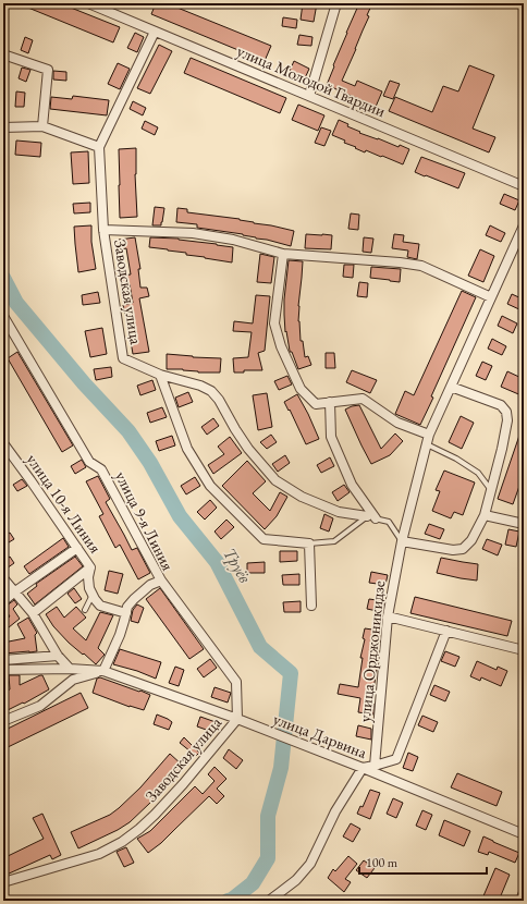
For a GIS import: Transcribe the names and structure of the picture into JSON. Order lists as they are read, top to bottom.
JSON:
{
  "streets": {
    "street": [
      "улица Молодой Гвардии",
      "Заводская улица",
      "улица 10-я Линия",
      "улица 9-я Линия",
      "улица Орджоникидзе",
      "улица Дарвина"
    ]
  },
  "crossings": [
    ["улица Молодой Гвардии", "Заводская улица"],
    ["Заводская улица", "улица 9-я Линия"],
    ["Заводская улица", "улица Дарвина"],
    ["улица 9-я Линия", "улица Дарвина"]
  ],
  "water": ["Труёв"],
  "scale_bar": "100 m"
}
